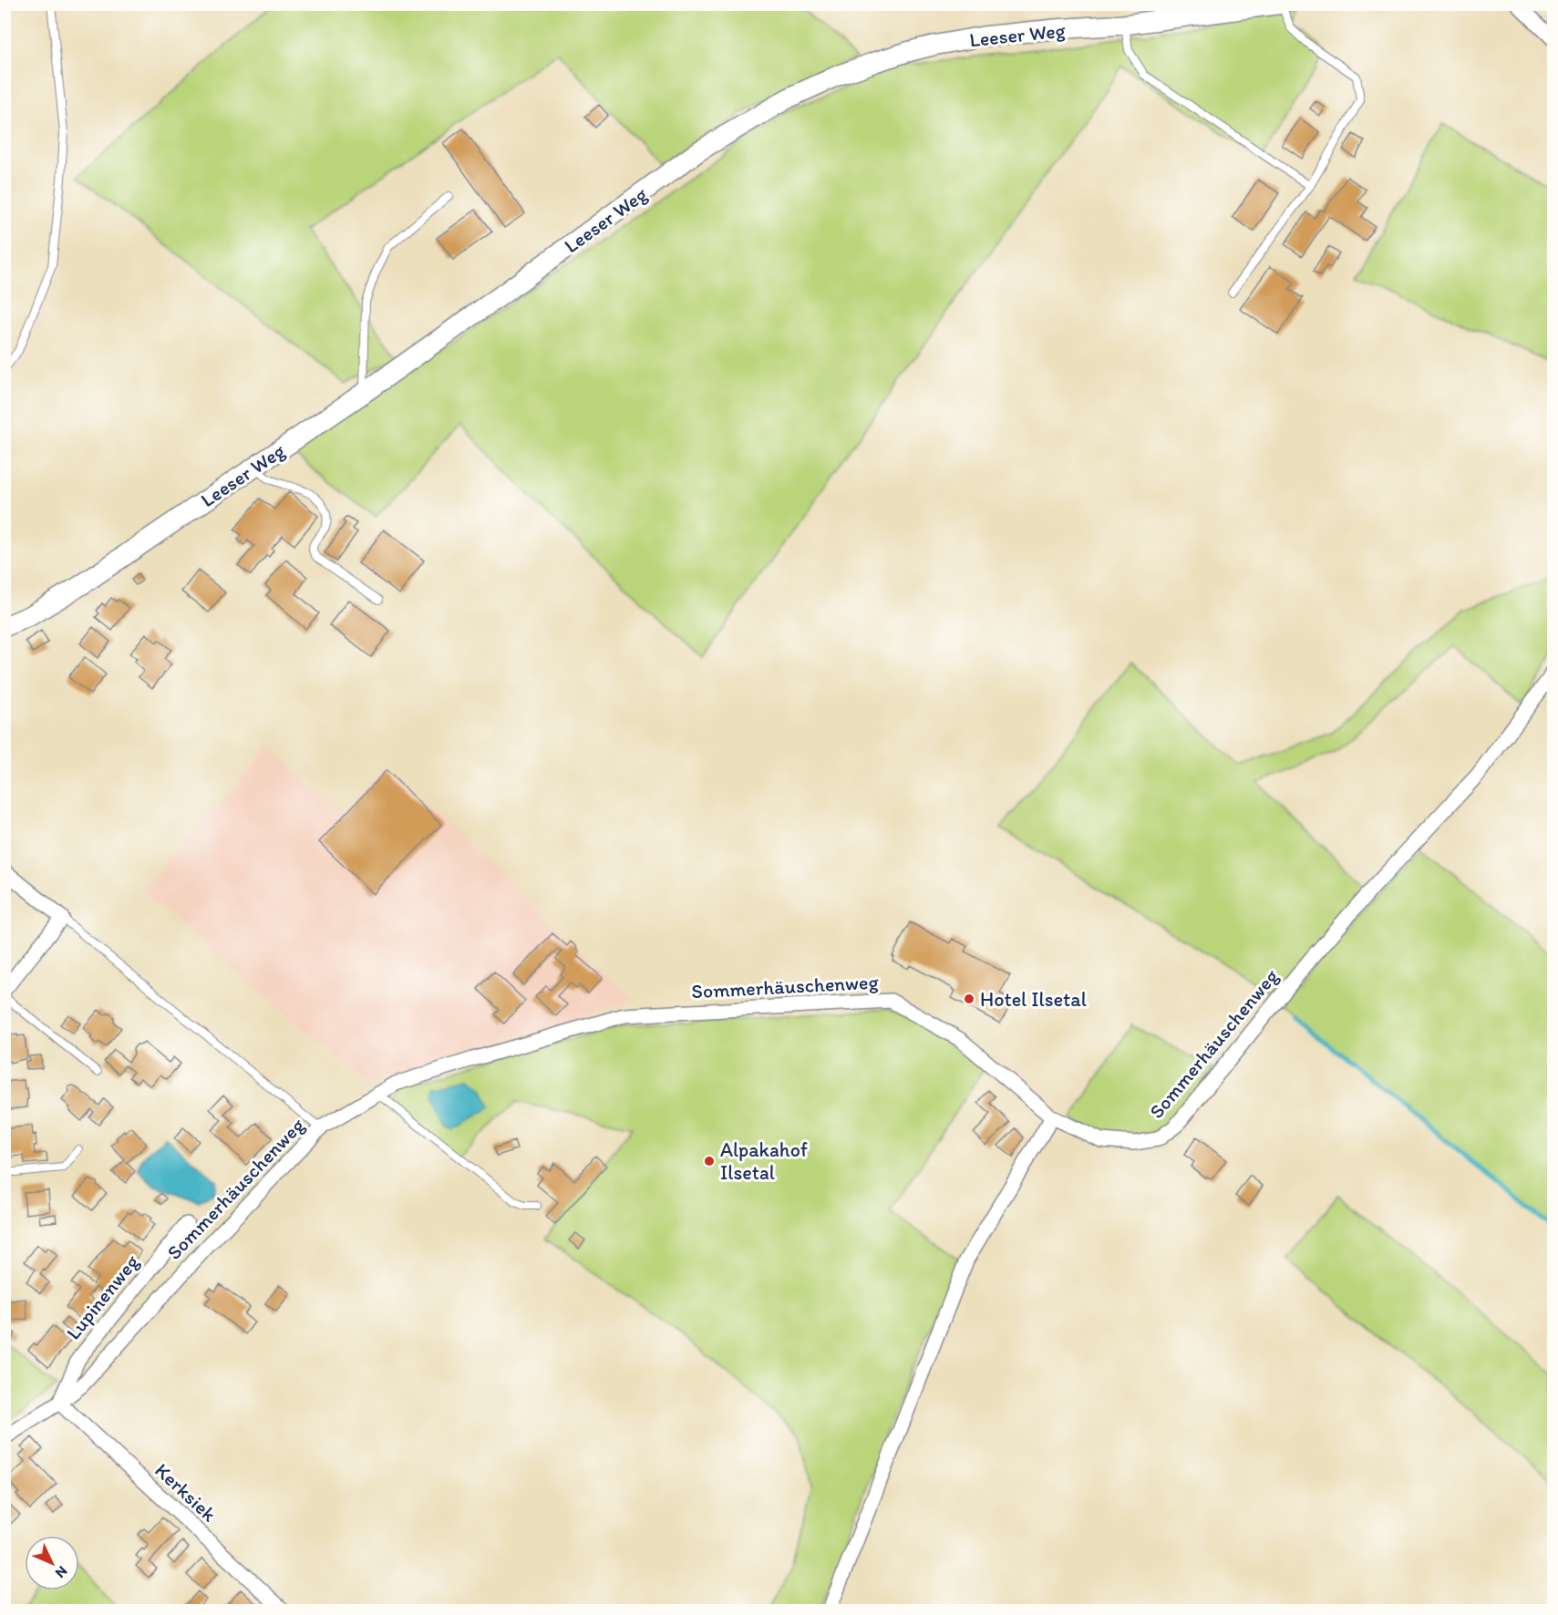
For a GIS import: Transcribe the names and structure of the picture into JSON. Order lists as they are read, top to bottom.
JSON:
{
  "streets": {
    "street": [
      "Leeser Weg",
      "Sommerhäuschenweg",
      "Lupinenweg",
      "Kerksiek"
    ]
  },
  "crossings": [
    ["Sommerhäuschenweg", "Lupinenweg"],
    ["Sommerhäuschenweg", "Kerksiek"],
    ["Lupinenweg", "Kerksiek"]
  ],
  "places": ["Hotel Ilsetal", "Alpakahof Ilsetal"],
  "north": "bottom right"
}
